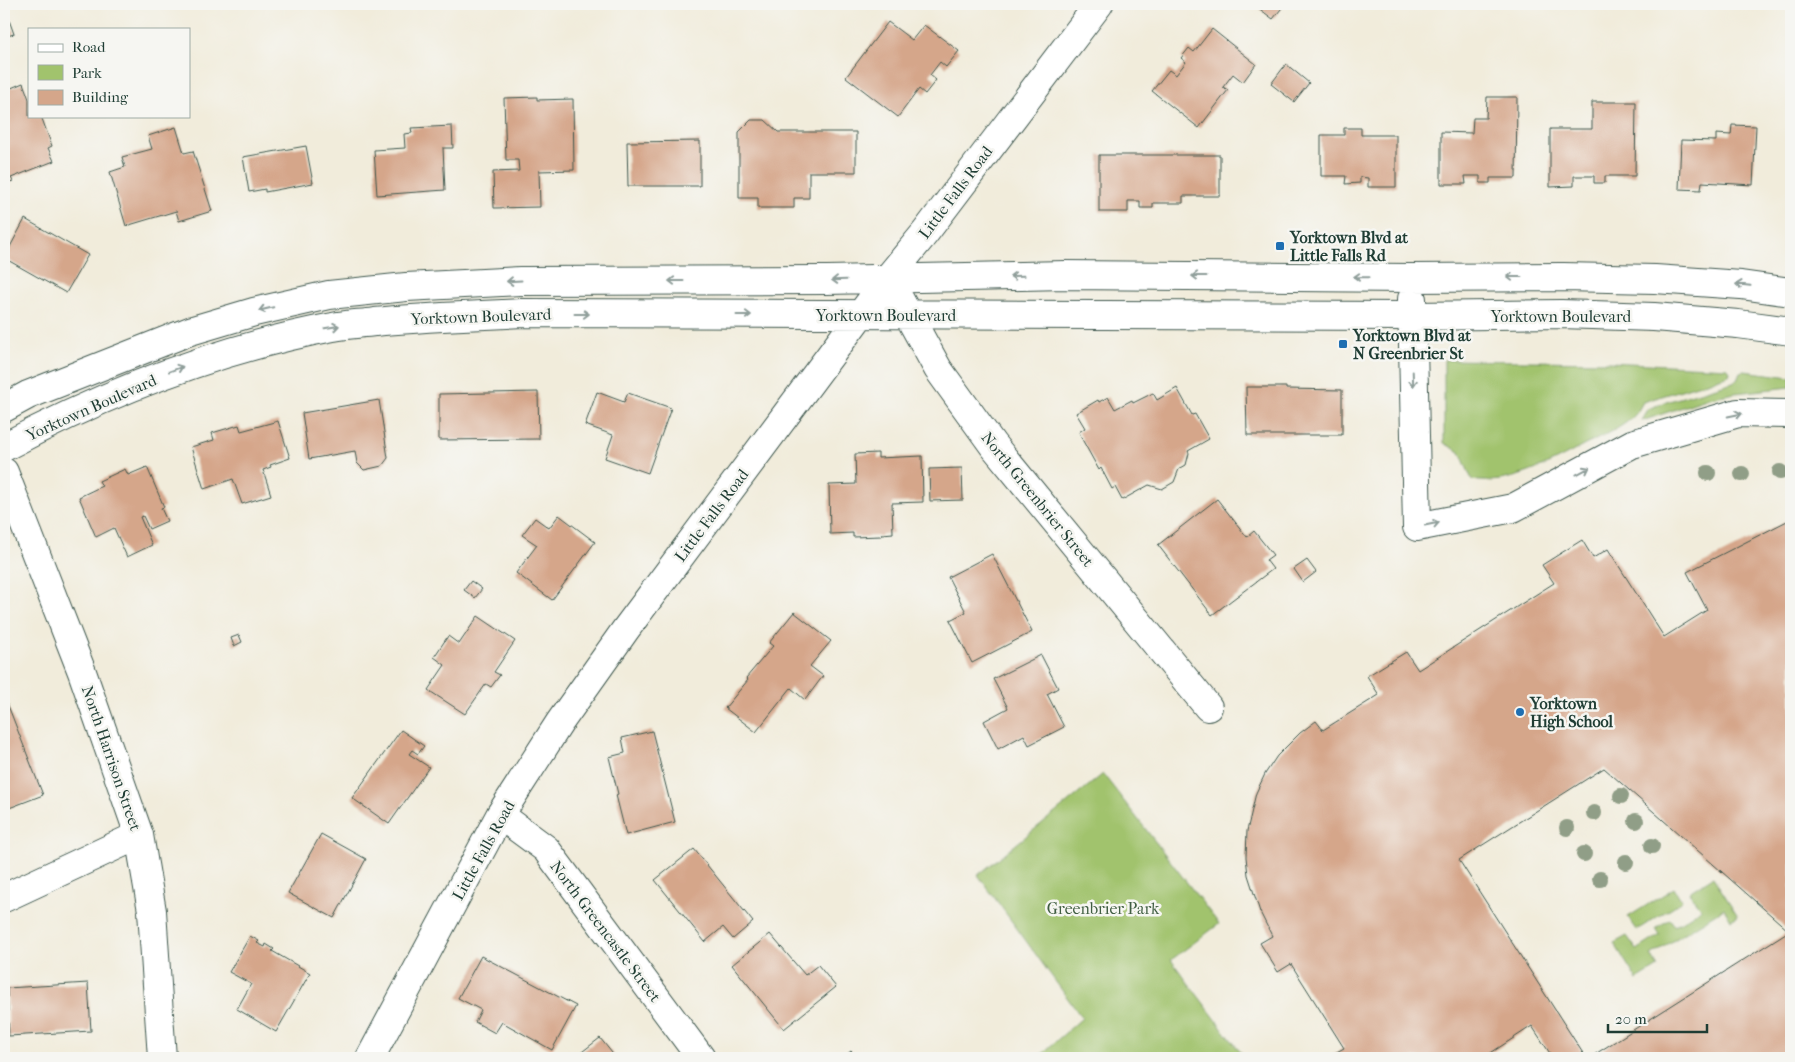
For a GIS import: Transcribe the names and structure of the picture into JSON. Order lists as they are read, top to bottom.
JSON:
{
  "streets": {
    "street": [
      "Little Falls Road",
      "Yorktown Boulevard",
      "North Greenbrier Street",
      "North Harrison Street",
      "North Greencastle Street"
    ]
  },
  "crossings": [
    ["Little Falls Road", "Yorktown Boulevard"],
    ["Little Falls Road", "North Greenbrier Street"],
    ["Little Falls Road", "North Greencastle Street"],
    ["Yorktown Boulevard", "North Greenbrier Street"]
  ],
  "parks": ["Greenbrier Park"],
  "places": {
    "transit": ["Yorktown Blvd at Little Falls Rd", "Yorktown Blvd at N Greenbrier St"],
    "other": ["Yorktown High School"]
  },
  "legend": ["Road", "Park", "Building"],
  "scale_bar": "20 m"
}
